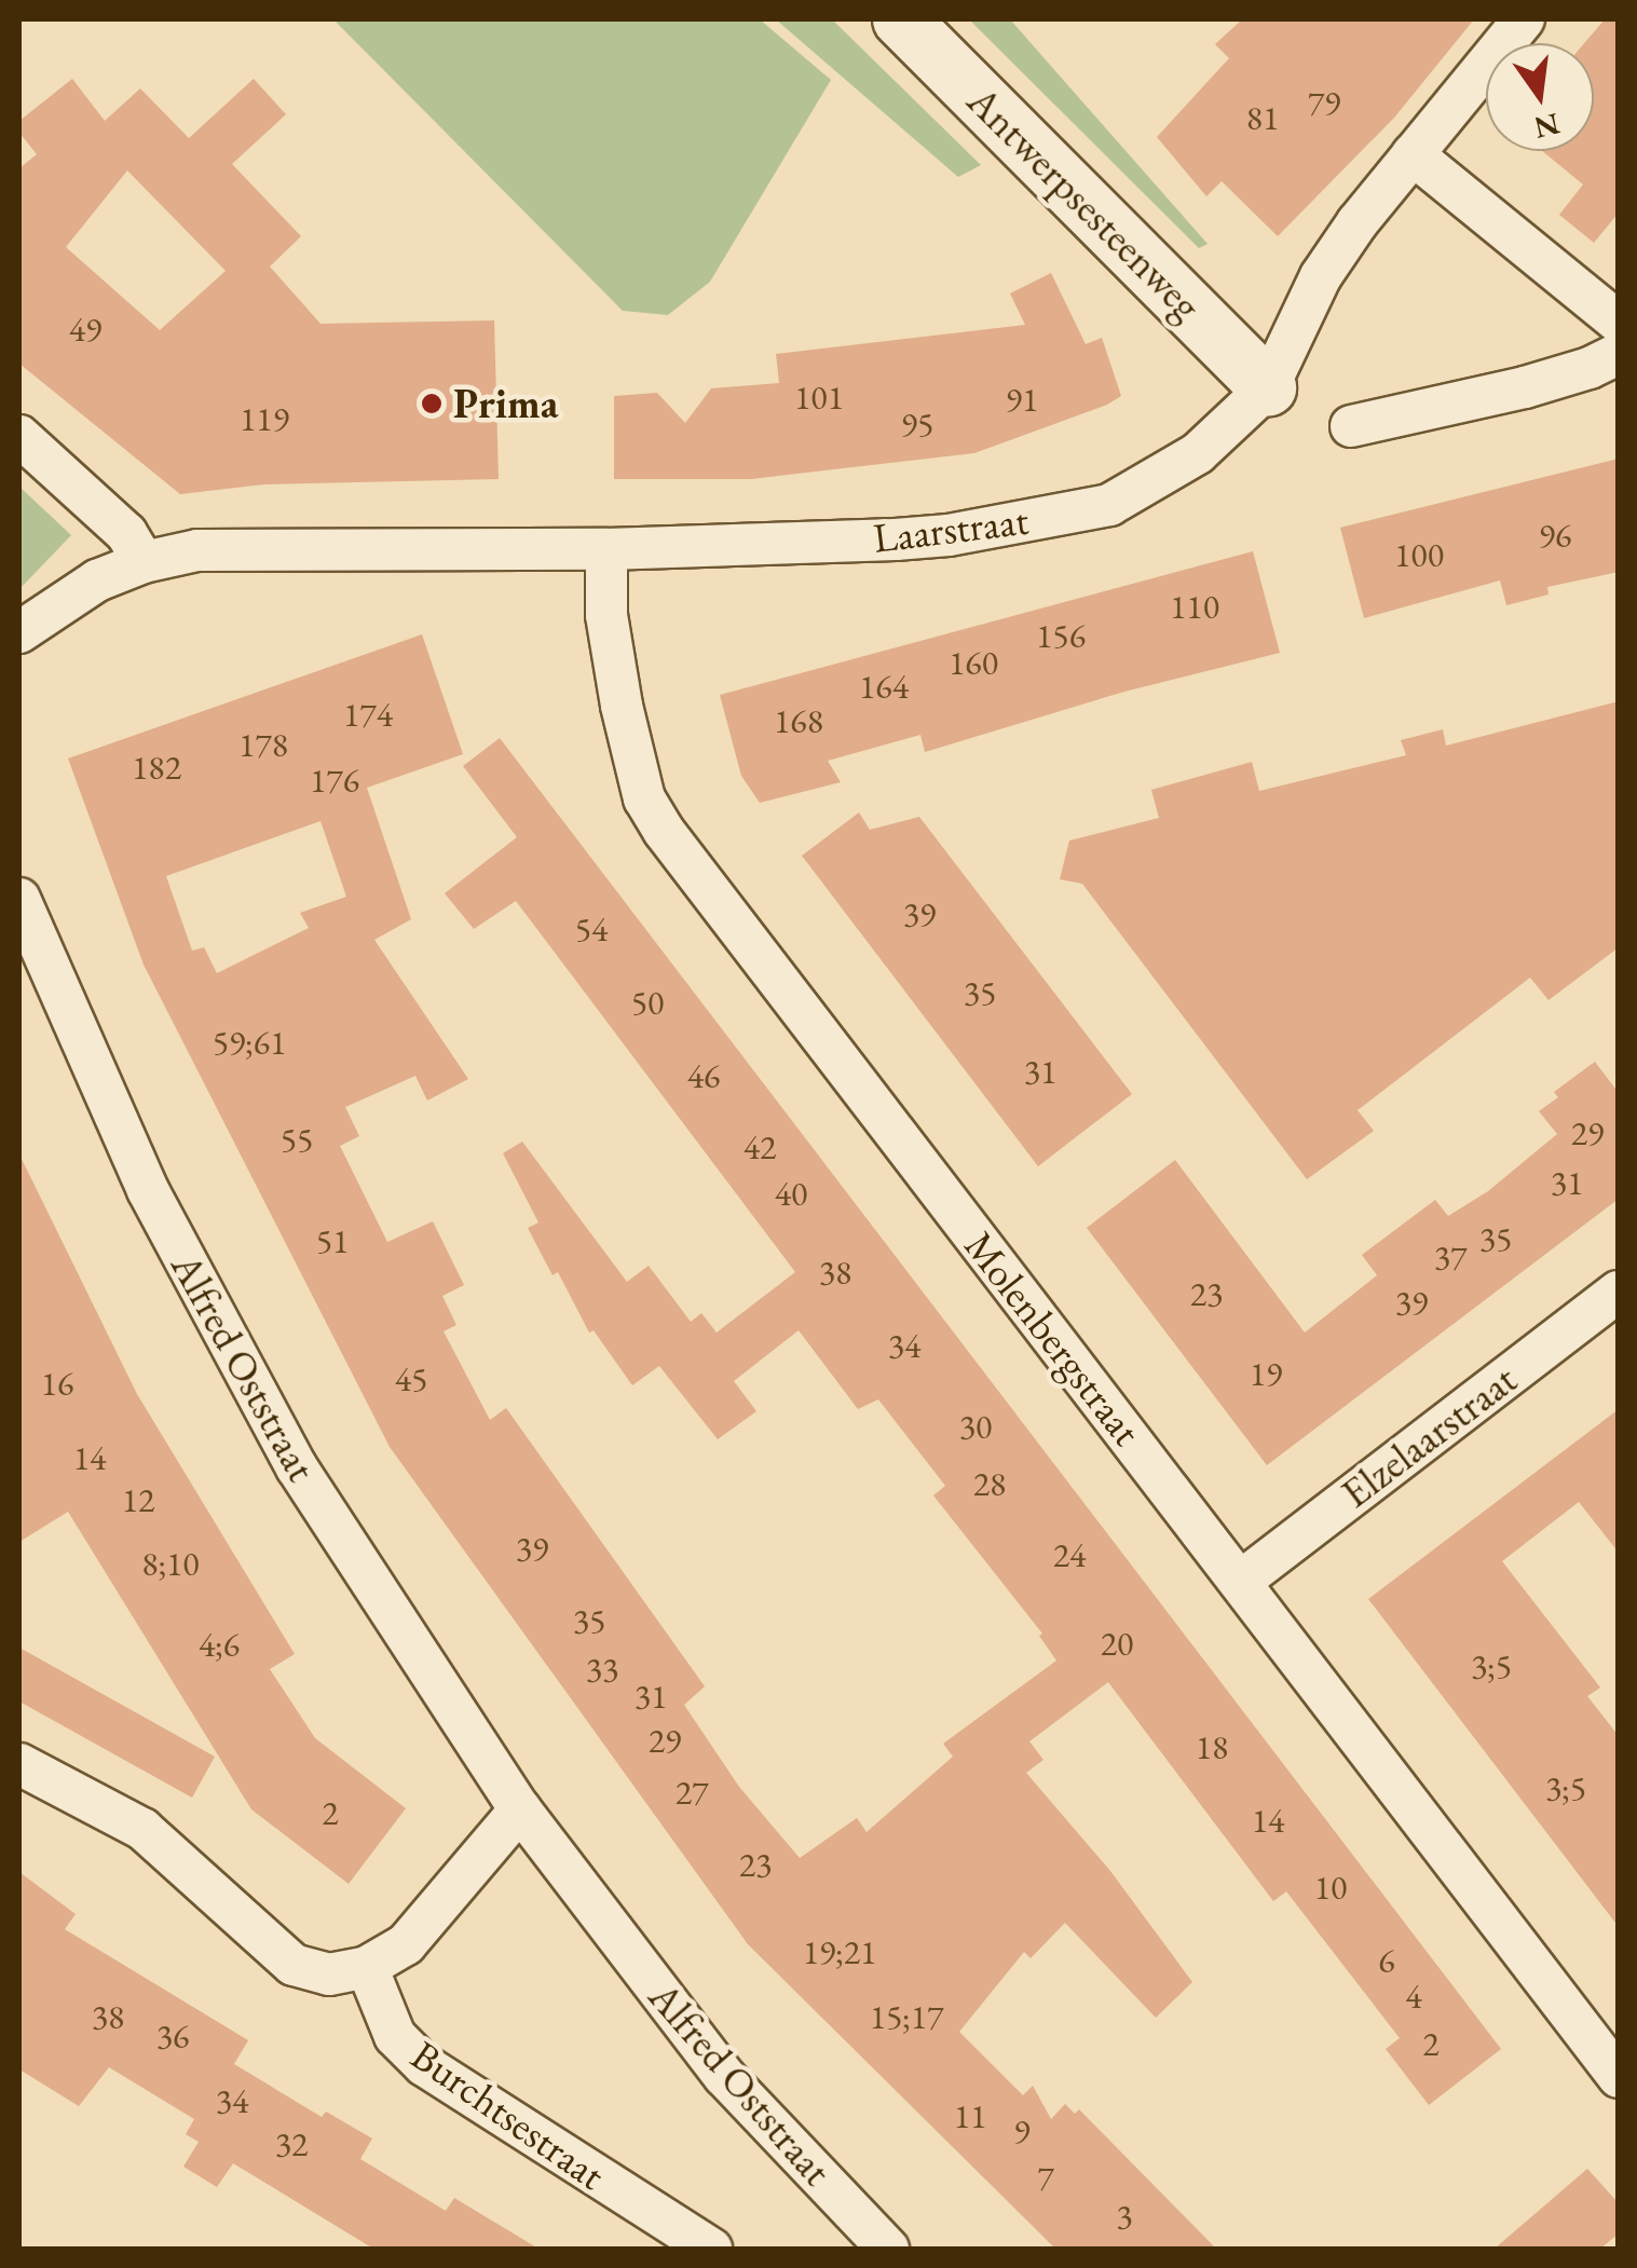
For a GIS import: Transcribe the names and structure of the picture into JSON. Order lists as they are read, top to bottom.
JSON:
{
  "streets": {
    "street": [
      "Antwerpsesteenweg",
      "Laarstraat",
      "Molenbergstraat",
      "Alfred Oststraat",
      "Elzelaarstraat",
      "Burchtsestraat"
    ]
  },
  "crossings": [
    ["Antwerpsesteenweg", "Laarstraat"],
    ["Laarstraat", "Molenbergstraat"],
    ["Molenbergstraat", "Elzelaarstraat"]
  ],
  "places": ["Prima"],
  "house_numbers": [
    "79",
    "81",
    "49",
    "101",
    "91",
    "119",
    "95",
    "96",
    "100",
    "110",
    "156",
    "160",
    "164",
    "174",
    "168",
    "178",
    "182",
    "176",
    "39",
    "54",
    "35",
    "50",
    "59;61",
    "31",
    "46",
    "29",
    "55",
    "42",
    "31",
    "40",
    "35",
    "51",
    "37",
    "38",
    "23",
    "39",
    "34",
    "19",
    "45",
    "16",
    "30",
    "14",
    "28",
    "12",
    "39",
    "24",
    "8;10",
    "35",
    "20",
    "4;6",
    "3;5",
    "33",
    "31",
    "29",
    "18",
    "3;5",
    "27",
    "2",
    "14",
    "23",
    "10",
    "19;21",
    "6",
    "4",
    "38",
    "15;17",
    "36",
    "2",
    "34",
    "11",
    "9",
    "32",
    "7",
    "3"
  ],
  "north": "bottom"
}
